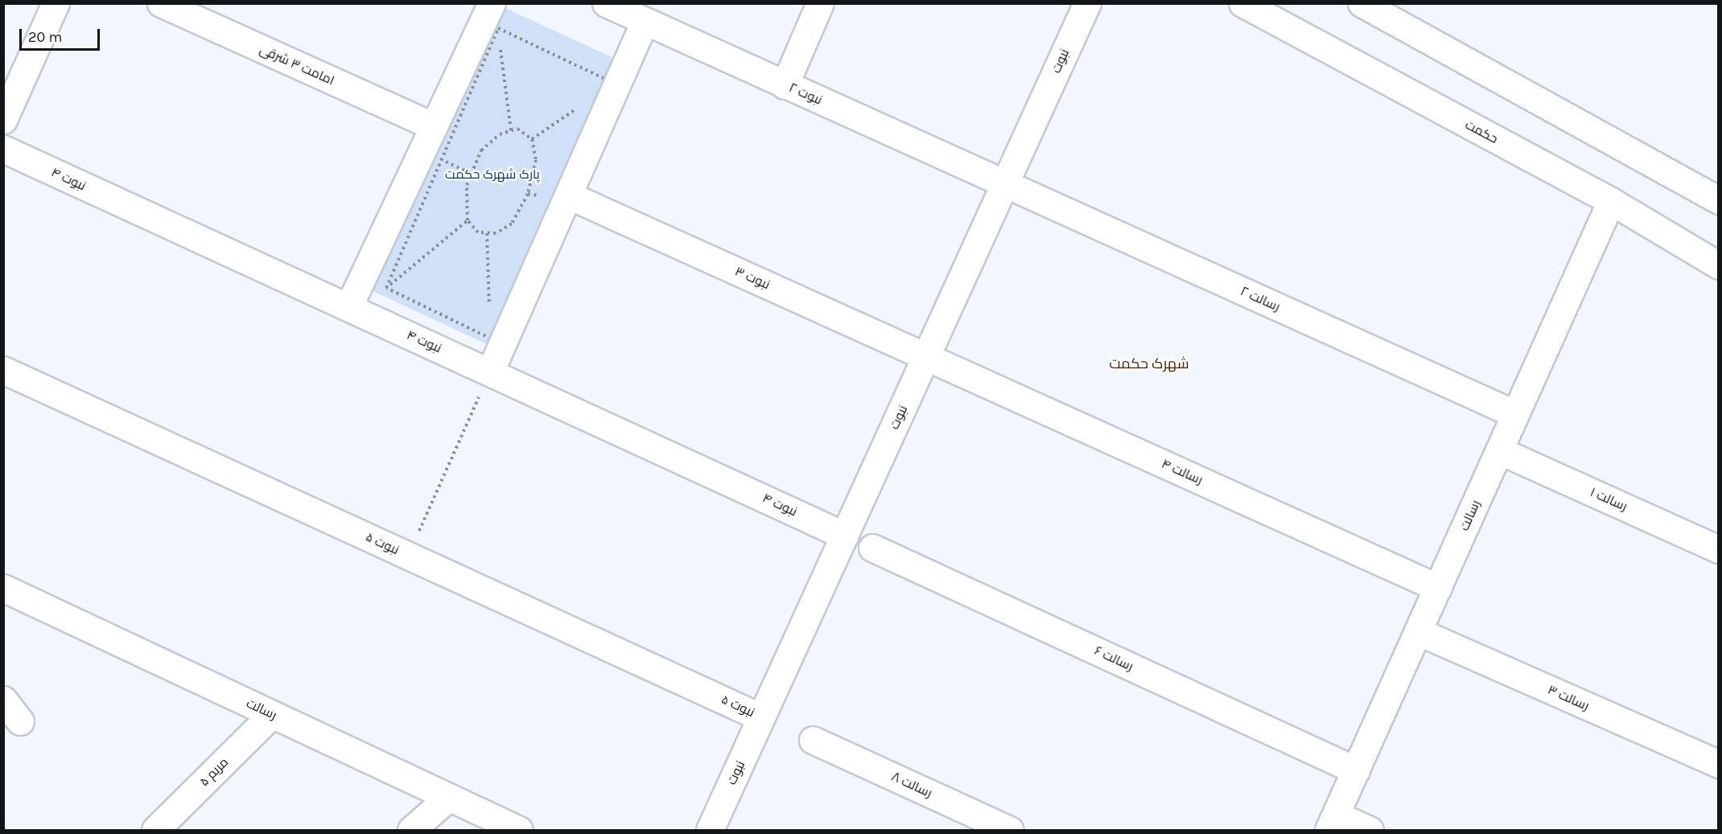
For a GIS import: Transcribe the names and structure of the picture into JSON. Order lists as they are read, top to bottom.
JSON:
{
  "streets": {
    "street": [
      "نبوت",
      "امامت ۳ شرقی",
      "نبوت ۲",
      "حکمت",
      "نبوت ۴",
      "نبوت ۳",
      "رسالت ۲",
      "رسالت ۴",
      "رسالت ۱",
      "رسالت",
      "نبوت ۵",
      "رسالت ۶",
      "رسالت ۳",
      "مریم ۵",
      "رسالت ۸"
    ]
  },
  "crossings": [
    ["نبوت", "نبوت ۲"],
    ["نبوت", "نبوت ۴"],
    ["نبوت", "نبوت ۳"],
    ["نبوت", "رسالت ۲"],
    ["نبوت", "رسالت ۴"],
    ["نبوت", "نبوت ۵"],
    ["نبوت ۲", "رسالت ۲"],
    ["حکمت", "رسالت"],
    ["نبوت ۳", "رسالت ۴"],
    ["رسالت ۲", "رسالت"],
    ["رسالت ۴", "رسالت"],
    ["رسالت ۱", "رسالت"],
    ["رسالت", "رسالت ۶"],
    ["رسالت", "رسالت ۳"],
    ["رسالت", "مریم ۵"]
  ],
  "districts": ["شهرک حکمت"],
  "parks": ["پارک شهرک حکمت"],
  "scale_bar": "20 m"
}
